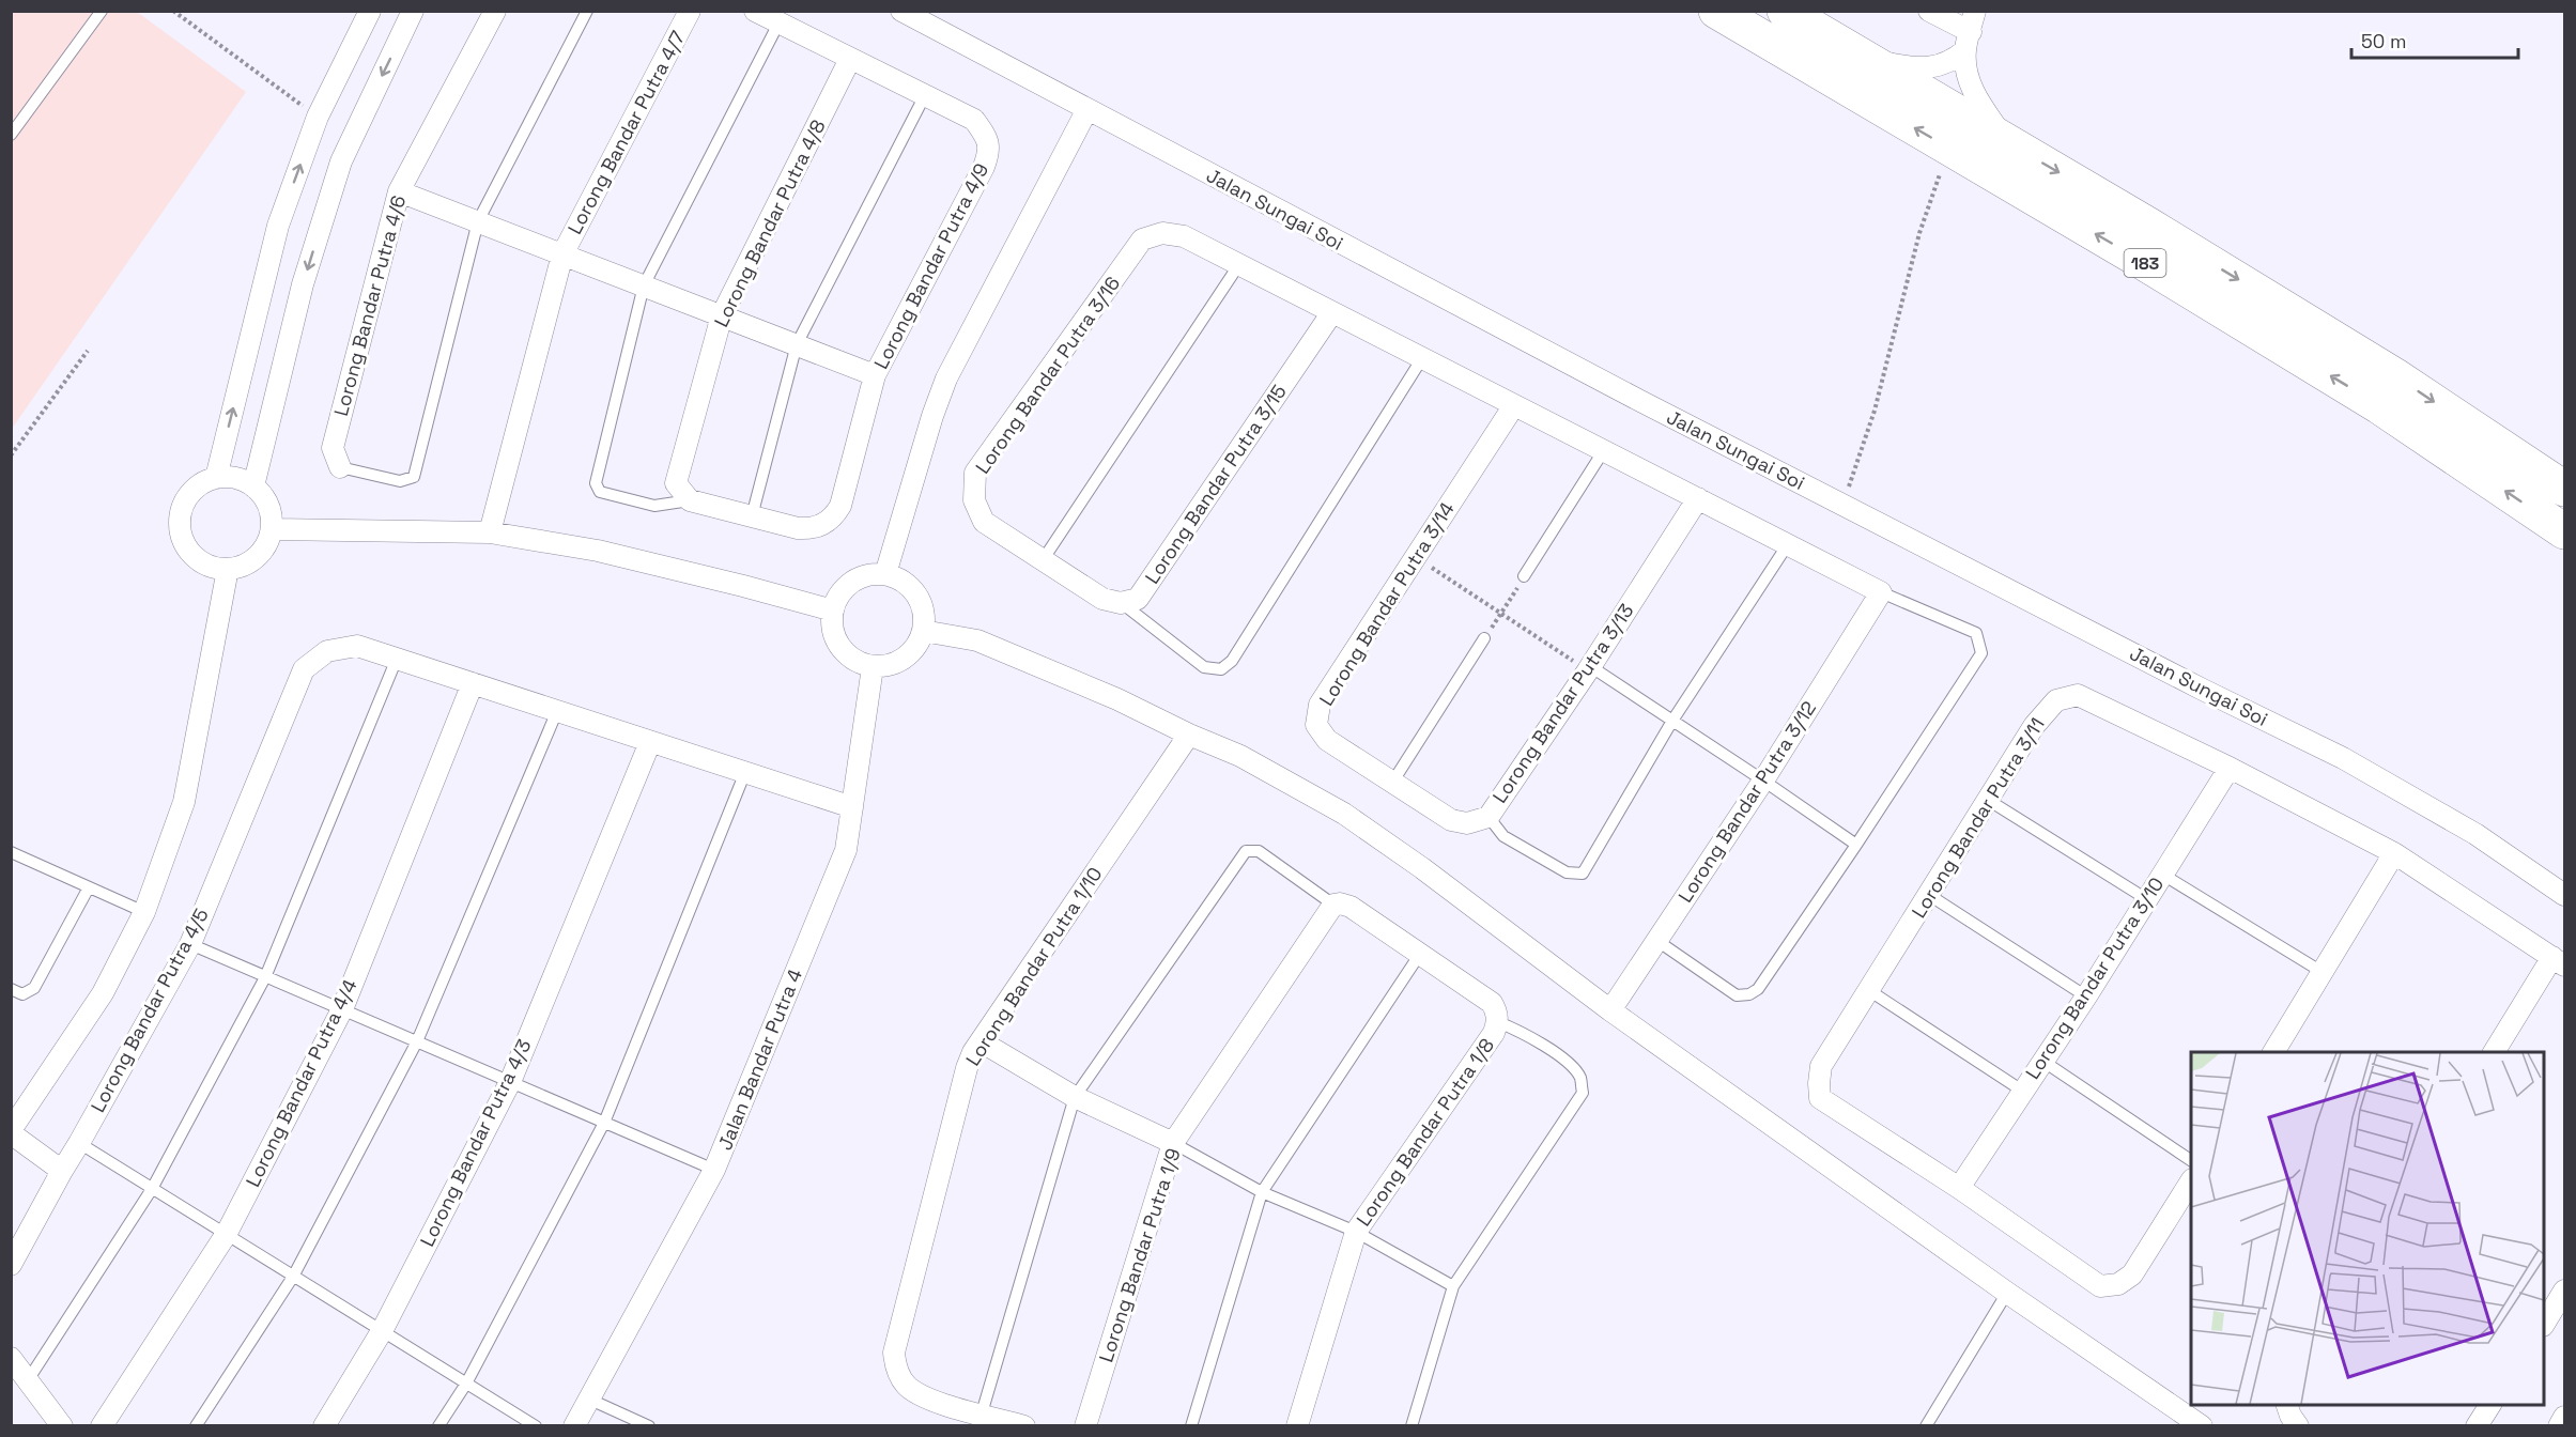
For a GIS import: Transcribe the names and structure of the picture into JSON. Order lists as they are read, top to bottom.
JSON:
{
  "streets": {
    "highway": ["183"],
    "street": [
      "Lorong Bandar Putra 4/7",
      "Jalan Sungai Soi",
      "Lorong Bandar Putra 4/8",
      "Lorong Bandar Putra 4/9",
      "Lorong Bandar Putra 4/6",
      "Lorong Bandar Putra 3/16",
      "Lorong Bandar Putra 3/15",
      "Lorong Bandar Putra 3/14",
      "Lorong Bandar Putra 3/13",
      "Lorong Bandar Putra 3/12",
      "Lorong Bandar Putra 3/11",
      "Lorong Bandar Putra 1/10",
      "Lorong Bandar Putra 3/10",
      "Lorong Bandar Putra 4/5",
      "Jalan Bandar Putra 4",
      "Lorong Bandar Putra 4/4",
      "Lorong Bandar Putra 1/8",
      "Lorong Bandar Putra 4/3",
      "Lorong Bandar Putra 1/9"
    ]
  },
  "crossings": [
    ["Lorong Bandar Putra 3/14", "Lorong Bandar Putra 3/13"],
    ["Lorong Bandar Putra 3/11", "Lorong Bandar Putra 3/10"]
  ],
  "scale_bar": "50 m"
}
